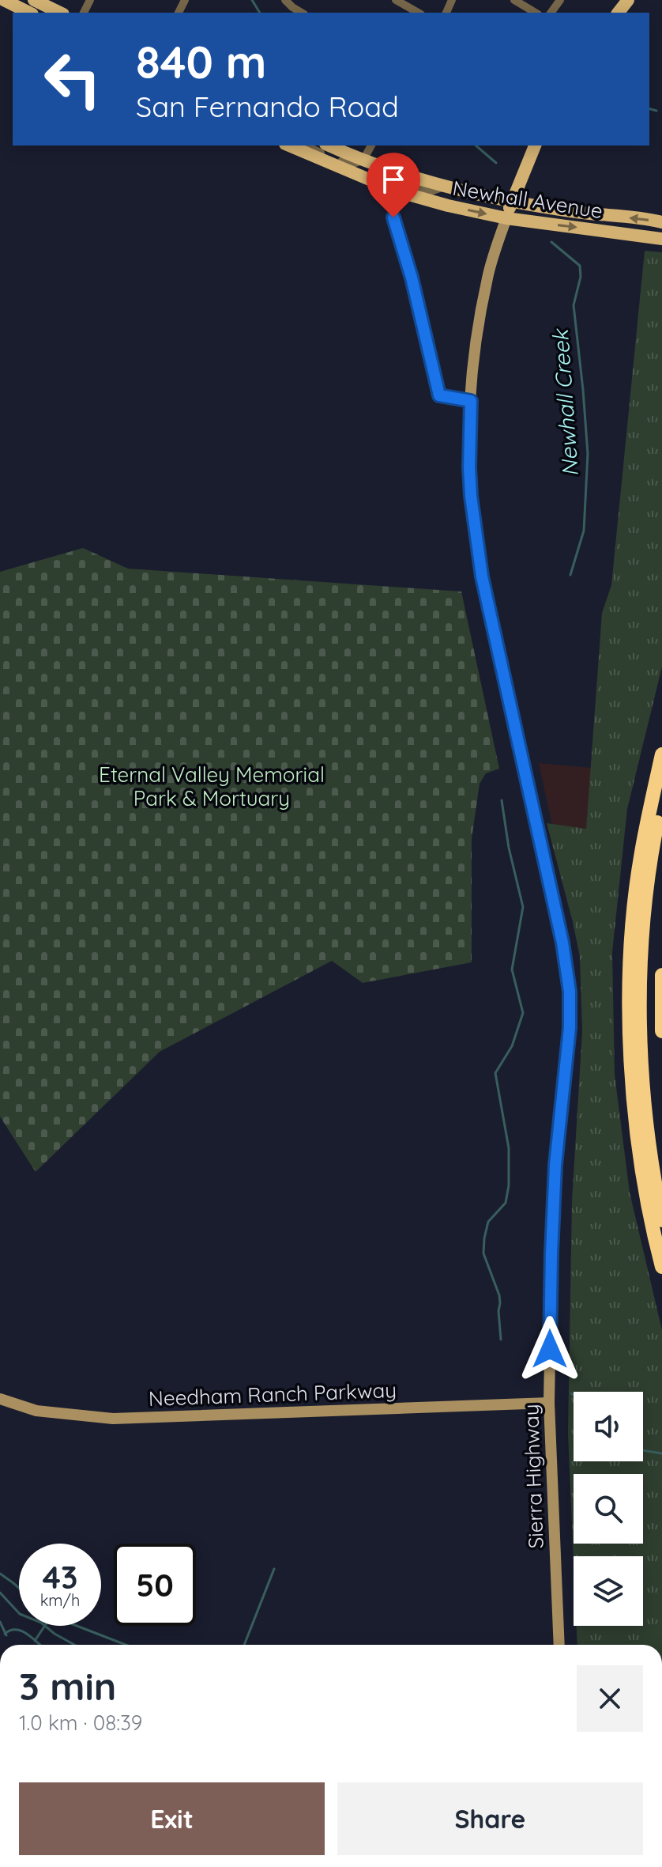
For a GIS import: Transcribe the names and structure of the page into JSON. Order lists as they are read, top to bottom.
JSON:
{
  "streets": {
    "main road": ["Newhall Avenue", "Needham Ranch Parkway", "Sierra Highway"]
  },
  "crossings": [
    ["Newhall Avenue", "Sierra Highway"],
    ["Needham Ranch Parkway", "Sierra Highway"]
  ],
  "water": ["Newhall Creek"],
  "parks": ["Eternal Valley Memorial Park & Mortuary"],
  "page": {
    "turn": ["840 m", "San Fernando Road"],
    "speed": "43 km/h",
    "limit": "50",
    "heading": ["3 min", "1.0 km · 08:39"],
    "buttons": ["Exit", "Share"]
  }
}
